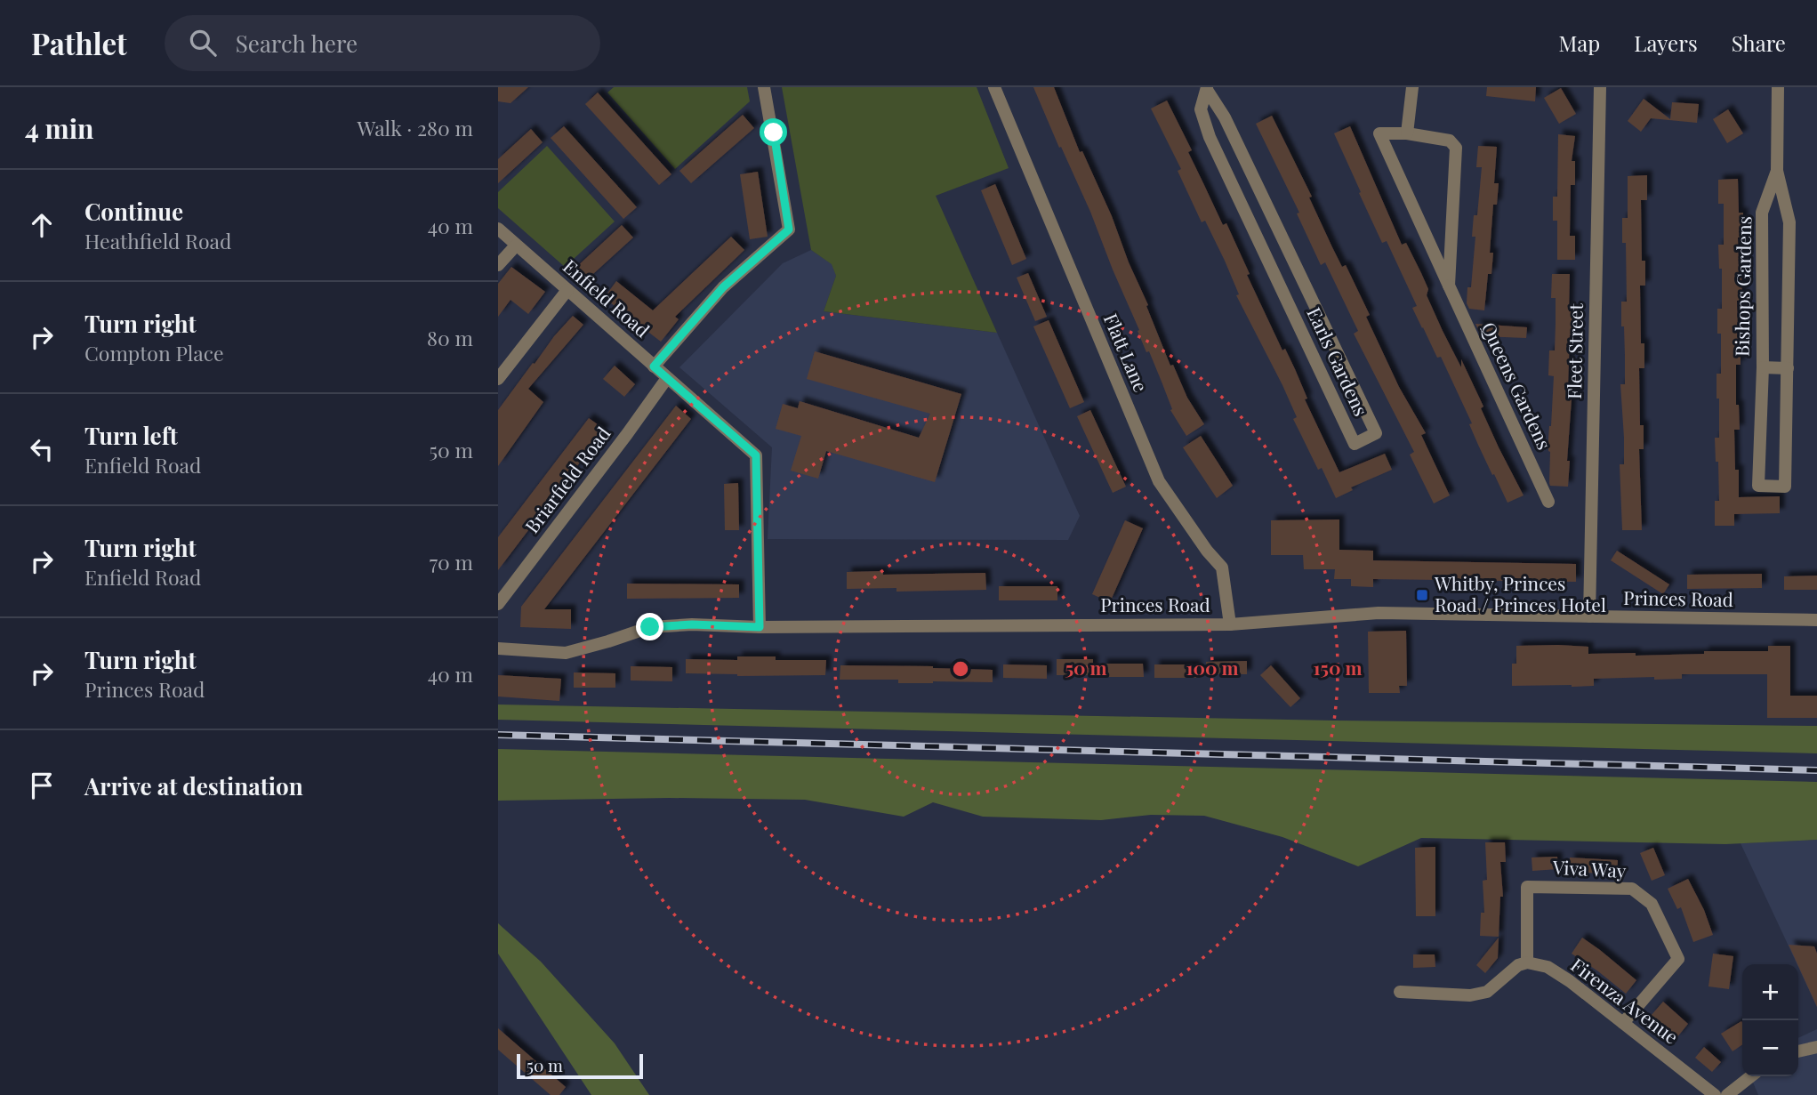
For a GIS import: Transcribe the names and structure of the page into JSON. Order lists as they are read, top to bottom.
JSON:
{
  "streets": {
    "street": [
      "Bishops Gardens",
      "Enfield Road",
      "Fleet Street",
      "Flatt Lane",
      "Earls Gardens",
      "Queens Gardens",
      "Briarfield Road",
      "Princes Road",
      "Viva Way",
      "Firenza Avenue"
    ]
  },
  "crossings": [
    ["Enfield Road", "Briarfield Road"],
    ["Enfield Road", "Princes Road"],
    ["Fleet Street", "Princes Road"],
    ["Flatt Lane", "Princes Road"],
    ["Viva Way", "Firenza Avenue"]
  ],
  "places": {
    "transit": ["Whitby, Princes Road / Princes Hotel"]
  },
  "scale_bar": "50 m",
  "page": {
    "header": "Pathlet",
    "search": "Search here",
    "nav": ["Map", "Layers", "Share"],
    "heading": ["4 min", "Walk · 280 m"],
    "list": [
      ["Continue", "Heathfield Road", "40 m"],
      ["Turn right", "Compton Place", "80 m"],
      ["Turn left", "Enfield Road", "50 m"],
      ["Turn right", "Enfield Road", "70 m"],
      ["Turn right", "Princes Road", "40 m"],
      "Arrive at destination"
    ],
    "map_buttons": ["+", "−"],
    "scale": "50 m"
  },
  "rings": ["50 m", "100 m", "150 m"]
}
